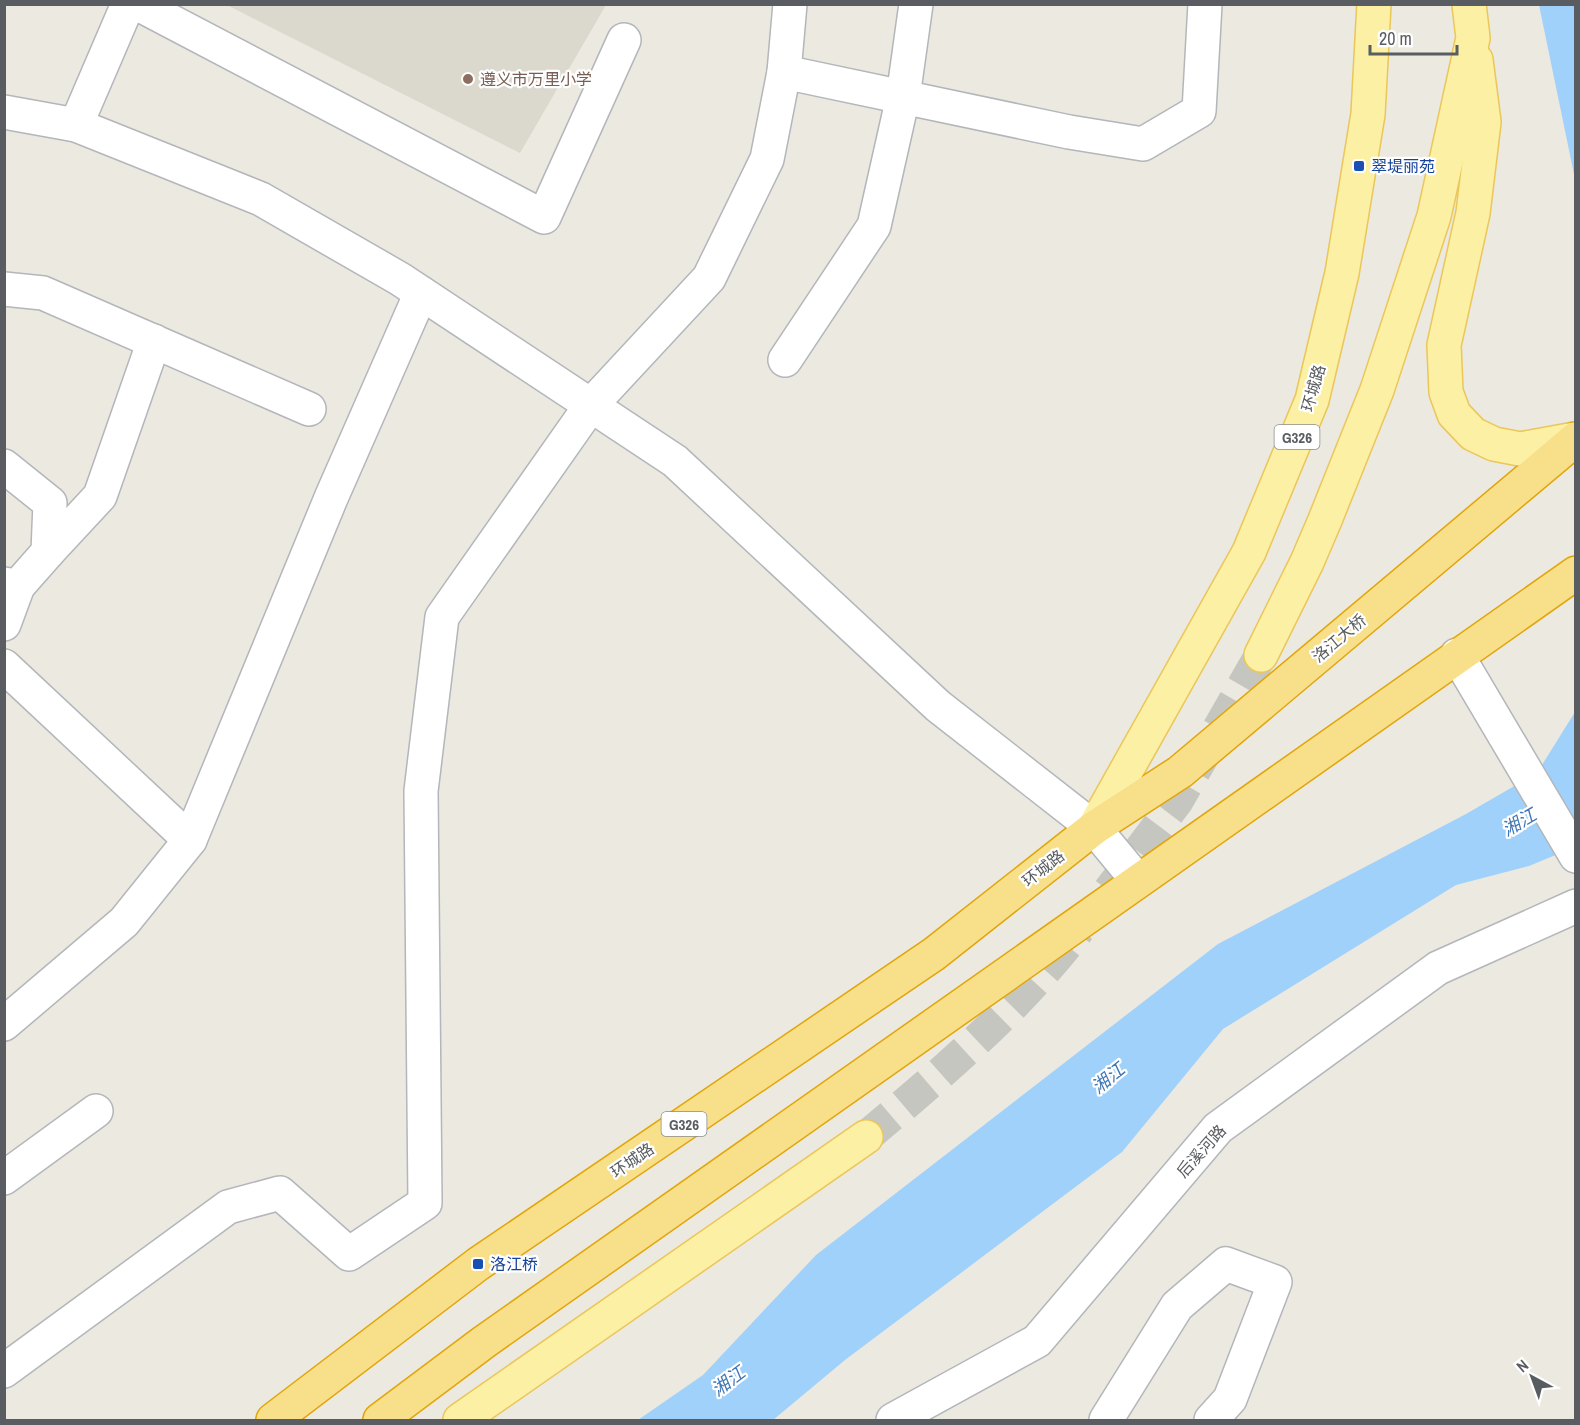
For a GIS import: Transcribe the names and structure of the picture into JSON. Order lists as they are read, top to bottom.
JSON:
{
  "streets": {
    "highway": ["环城路", "G326", "洛江大桥"],
    "street": ["后溪河路"]
  },
  "crossings": [
    ["环城路", "洛江大桥"]
  ],
  "water": ["湘江"],
  "places": {
    "other": ["遵义市万里小学"],
    "transit": ["翠堤丽苑", "洛江桥"]
  },
  "scale_bar": "20 m",
  "north": "top left"
}
